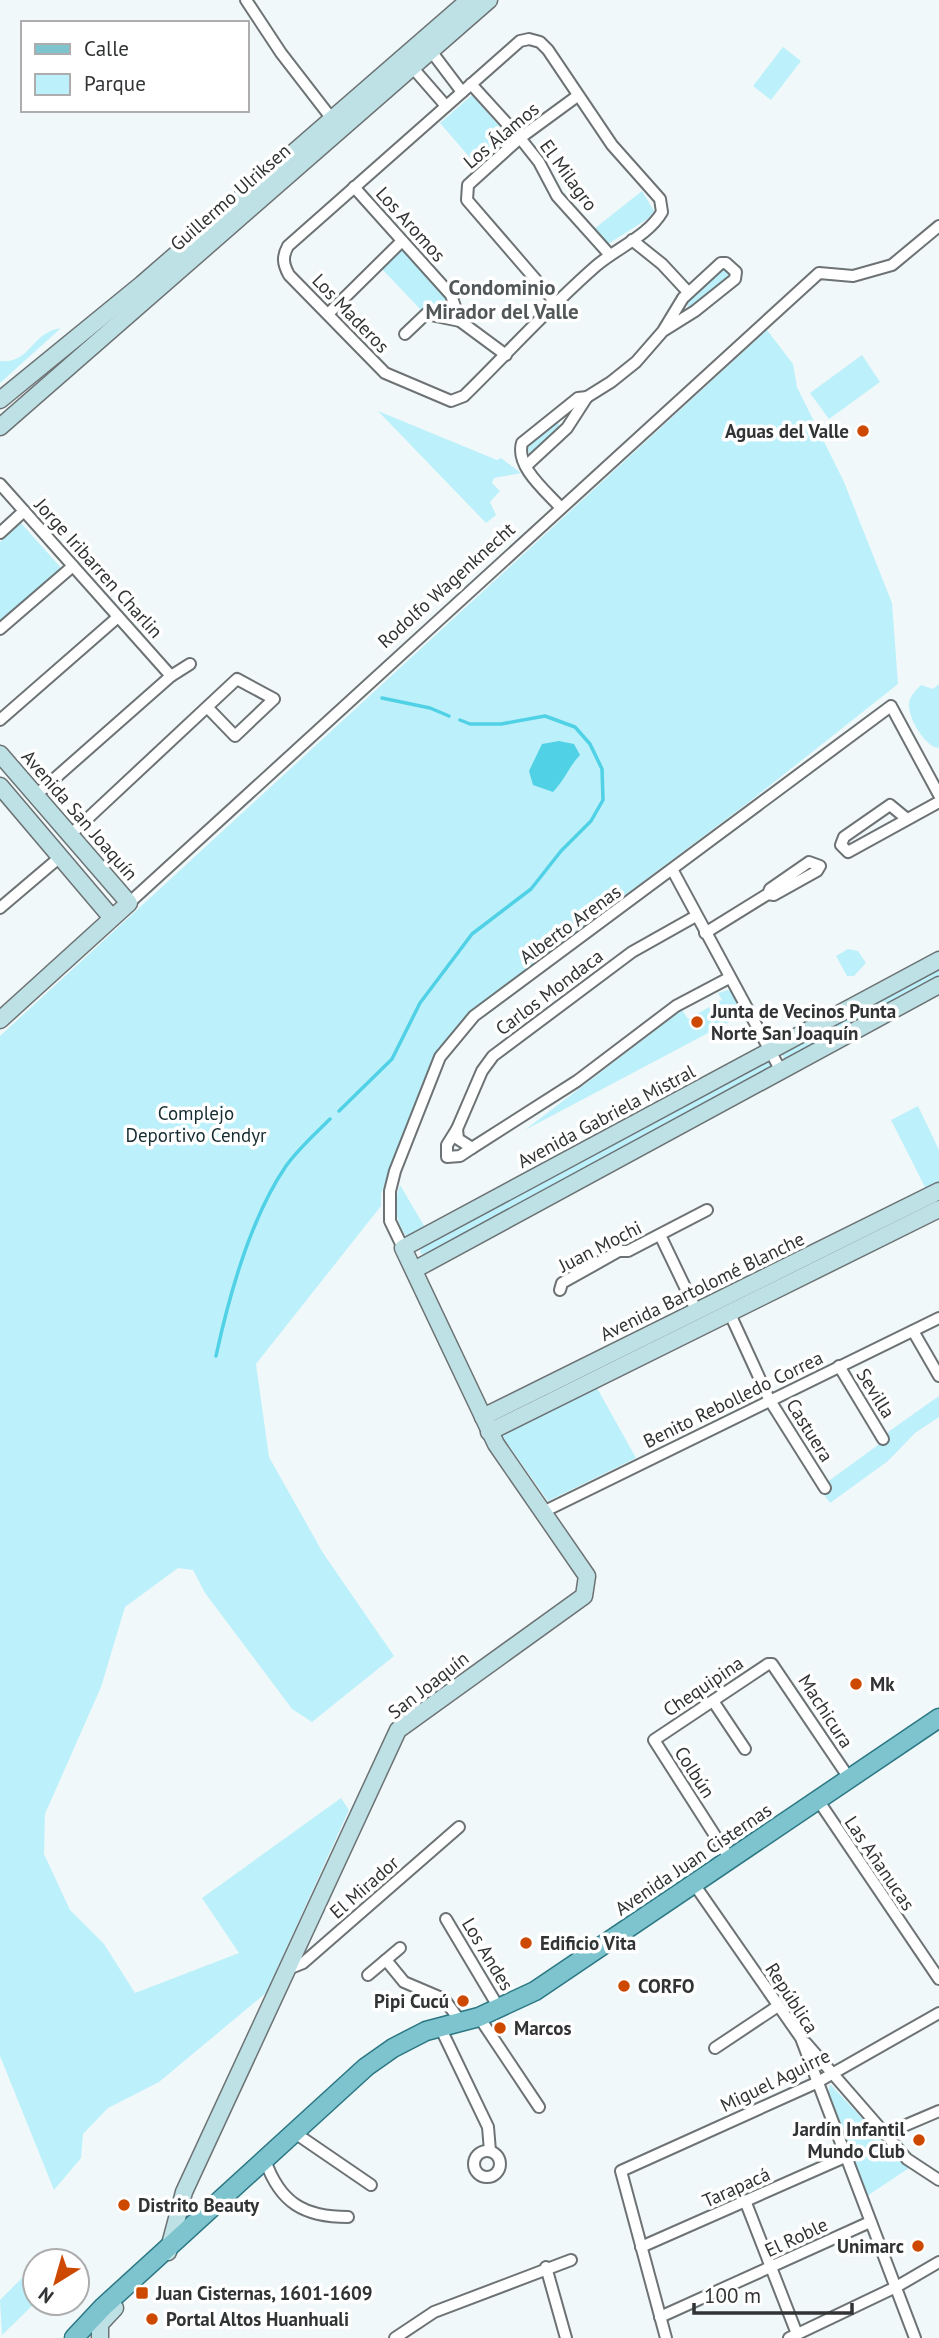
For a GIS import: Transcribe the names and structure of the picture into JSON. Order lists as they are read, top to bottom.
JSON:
{
  "streets": {
    "main road": [
      "Guillermo Ulriksen",
      "Rodolfo Wagenknecht",
      "Avenida San Joaquín",
      "Avenida Gabriela Mistral",
      "Avenida Bartolomé Blanche",
      "San Joaquín",
      "Avenida Juan Cisternas"
    ],
    "street": [
      "Los Álamos",
      "El Milagro",
      "Los Aromos",
      "Los Maderos",
      "Jorge Iribarren Charlin",
      "Alberto Arenas",
      "Carlos Mondaca",
      "Juan Mochi",
      "Sevilla",
      "Benito Rebolledo Correa",
      "Castuera",
      "Chequipina",
      "Machicura",
      "Colbún",
      "Las Añanucas",
      "El Mirador",
      "Los Andes",
      "República",
      "Miguel Aguirre",
      "Tarapacá",
      "El Roble"
    ]
  },
  "crossings": [
    ["Los Álamos", "El Milagro"],
    ["Los Álamos", "Los Maderos"],
    ["El Milagro", "Los Maderos"],
    ["Los Aromos", "Los Maderos"],
    ["Rodolfo Wagenknecht", "Avenida San Joaquín"],
    ["Alberto Arenas", "Avenida Gabriela Mistral"],
    ["Alberto Arenas", "San Joaquín"],
    ["Avenida Gabriela Mistral", "San Joaquín"],
    ["Juan Mochi", "Avenida Bartolomé Blanche"],
    ["Avenida Bartolomé Blanche", "Castuera"],
    ["Avenida Bartolomé Blanche", "San Joaquín"],
    ["Sevilla", "Benito Rebolledo Correa"],
    ["Benito Rebolledo Correa", "Castuera"],
    ["Benito Rebolledo Correa", "San Joaquín"],
    ["San Joaquín", "Avenida Juan Cisternas"],
    ["San Joaquín", "El Mirador"],
    ["Chequipina", "Machicura"],
    ["Chequipina", "Colbún"],
    ["Machicura", "Avenida Juan Cisternas"],
    ["Colbún", "Avenida Juan Cisternas"],
    ["Avenida Juan Cisternas", "Las Añanucas"],
    ["Avenida Juan Cisternas", "Los Andes"],
    ["Avenida Juan Cisternas", "República"],
    ["República", "Miguel Aguirre"],
    ["República", "Tarapacá"],
    ["República", "El Roble"],
    ["Miguel Aguirre", "Tarapacá"]
  ],
  "districts": ["Condominio Mirador del Valle"],
  "parks": ["Complejo Deportivo Cendyr"],
  "places": {
    "other": [
      "Aguas del Valle",
      "Junta de Vecinos Punta Norte San Joaquín",
      "Mk",
      "Edificio Vita",
      "CORFO",
      "Pipi Cucú",
      "Marcos",
      "Jardín Infantil Mundo Club",
      "Distrito Beauty",
      "Unimarc",
      "Portal Altos Huanhuali"
    ],
    "transit": ["Juan Cisternas, 1601-1609"]
  },
  "legend": ["Calle", "Parque"],
  "scale_bar": "100 m",
  "north": "bottom left"
}
